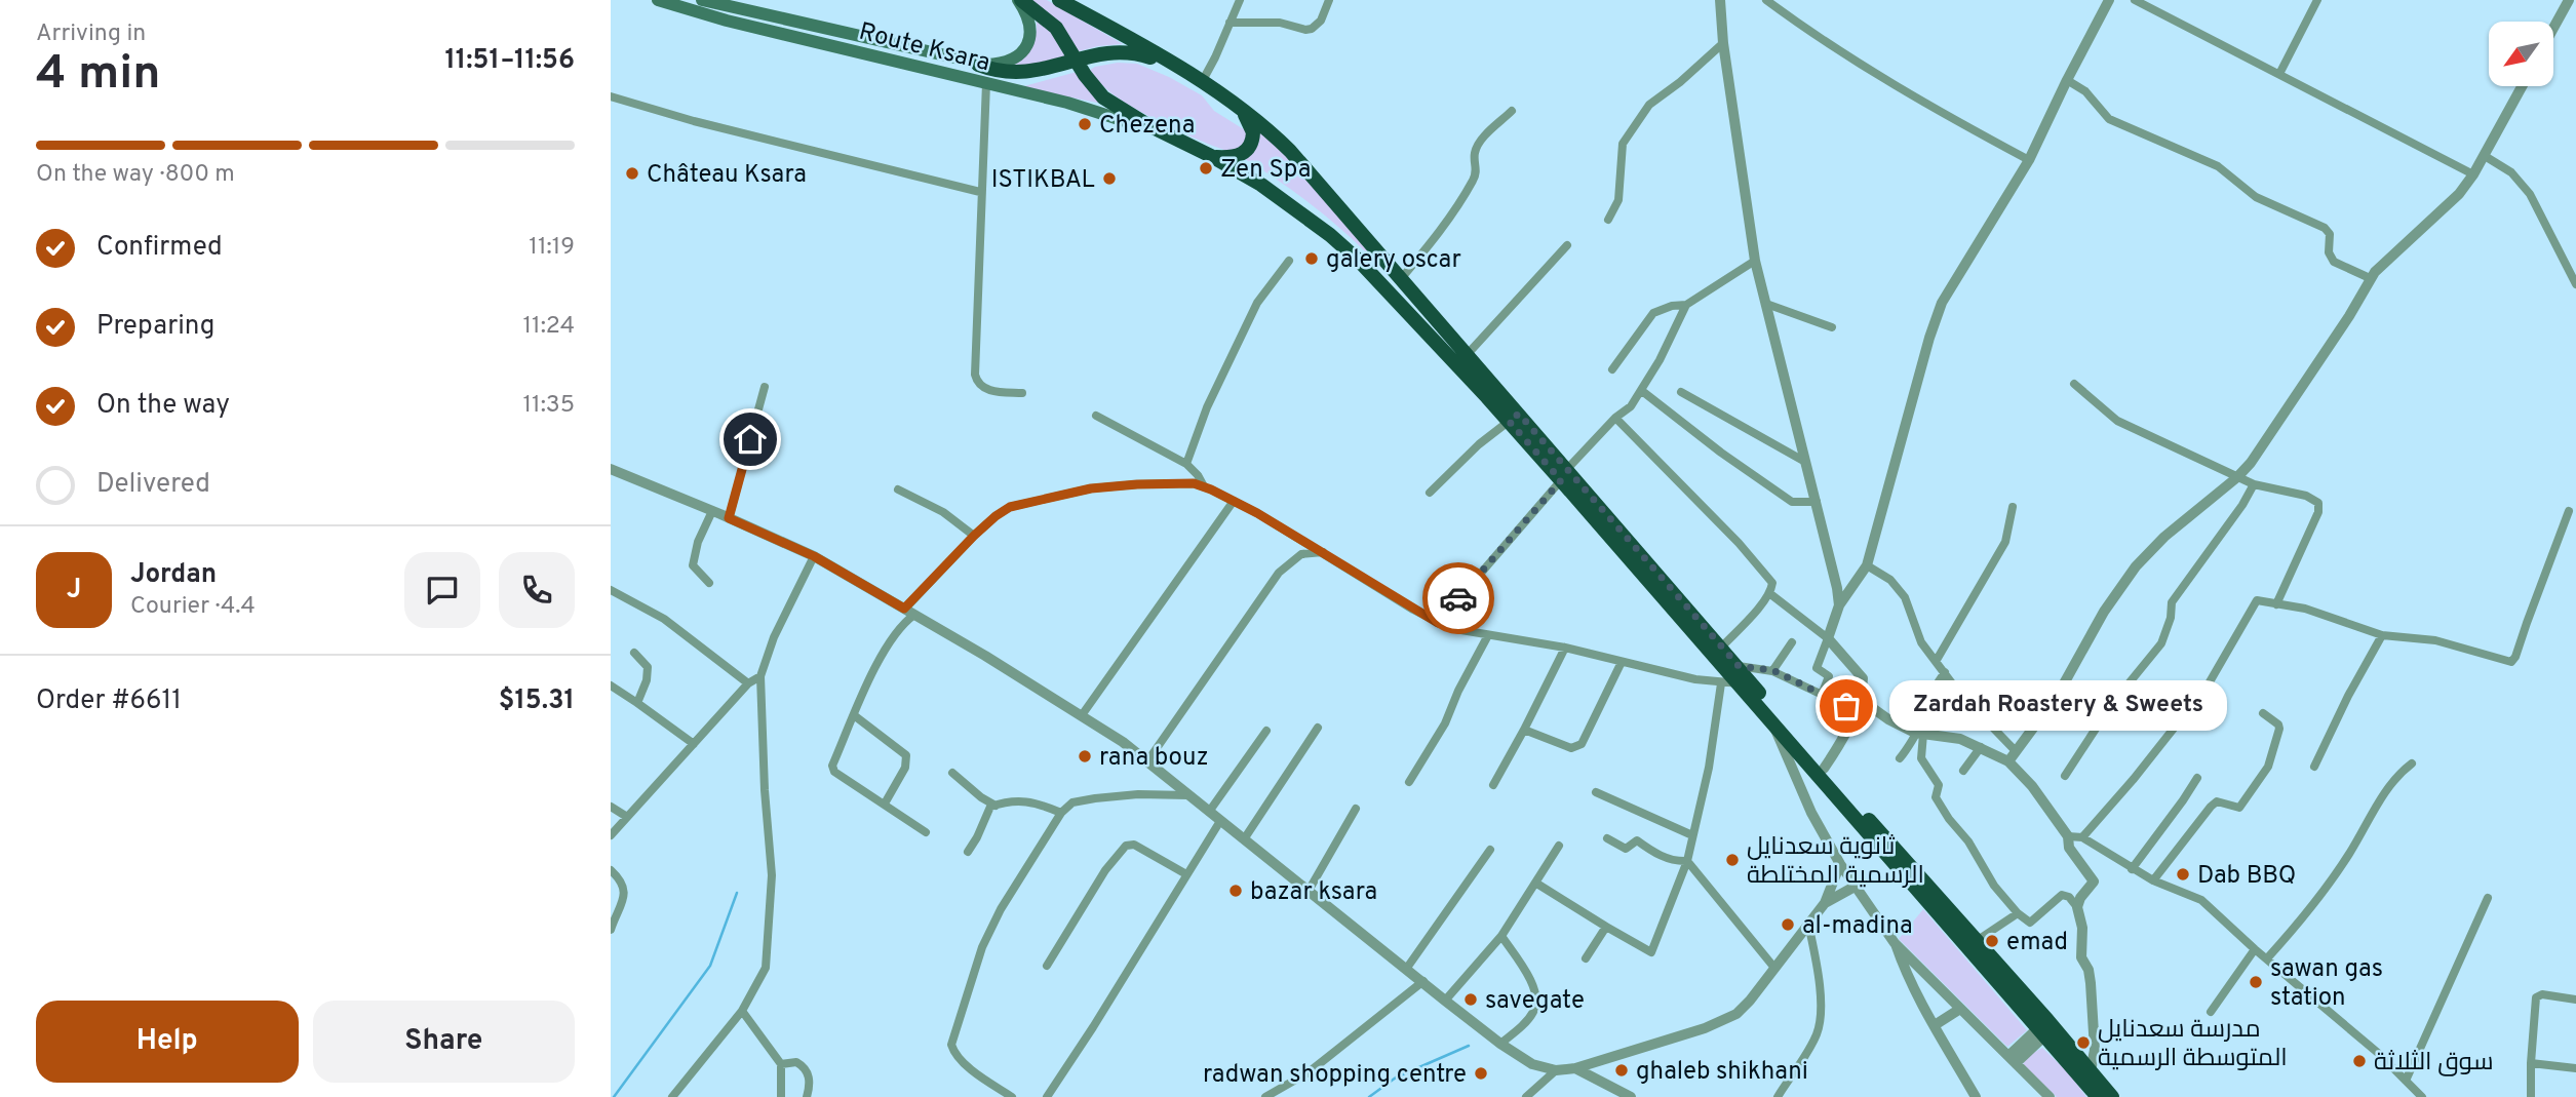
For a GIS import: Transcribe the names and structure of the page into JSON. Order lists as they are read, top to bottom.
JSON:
{
  "streets": {
    "main road": ["Route Ksara"]
  },
  "places": [
    "Chezena",
    "Zen Spa",
    "Château Ksara",
    "ISTIKBAL",
    "galery oscar",
    "Zardah Roastery & Sweets",
    "rana bouz",
    "ثانوية سعدنايل الرسمية المختلطة",
    "Dab BBQ",
    "bazar ksara",
    "al-madina",
    "emad",
    "sawan gas station",
    "savegate",
    "مدرسة سعدنايل المتوسطة الرسمية",
    "سوق الثلاثة",
    "ghaleb shikhani",
    "radwan shopping centre"
  ],
  "north": "bottom left",
  "page": {
    "heading": ["4 min", "Arriving in", "11:51–11:56"],
    "panel": [
      "Jordan",
      "Courier · 4.4",
      "Order #6611",
      "$15.31"
    ],
    "bar": "On the way · 800 m",
    "list": [
      ["Confirmed", "11:19"],
      ["Preparing", "11:24"],
      ["On the way", "11:35"],
      "Delivered"
    ],
    "round": "J",
    "bubble": "Zardah Roastery & Sweets",
    "buttons": ["Help", "Share"]
  }
}
